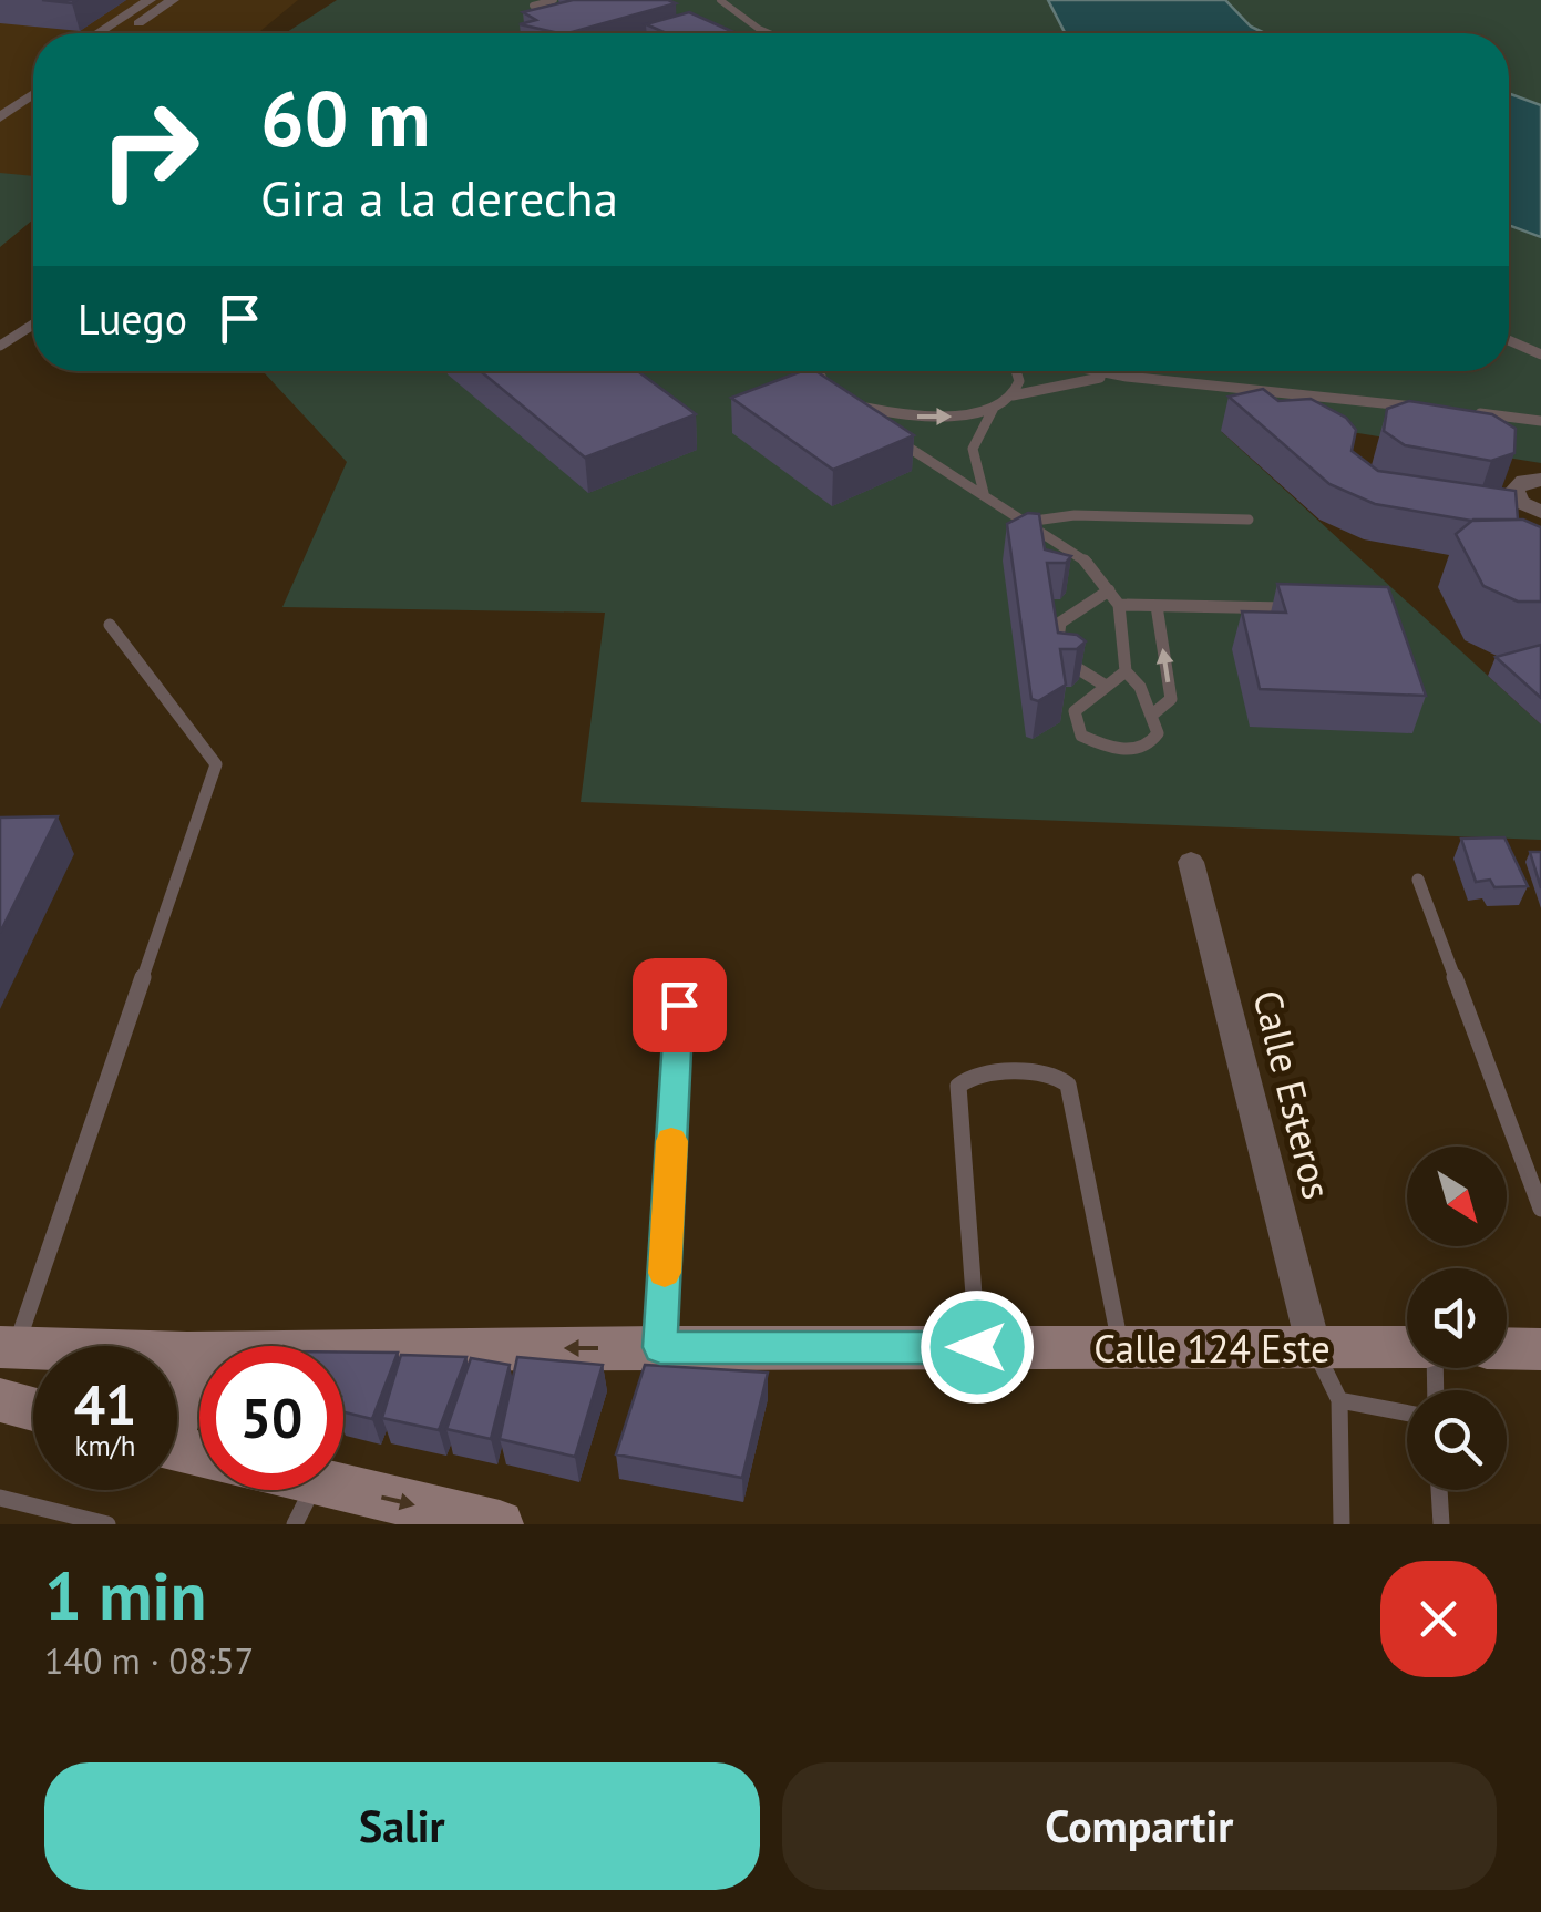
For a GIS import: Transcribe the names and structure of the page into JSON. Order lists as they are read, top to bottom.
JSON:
{
  "streets": {
    "main road": ["Calle 124 Este"],
    "street": ["Calle Esteros"]
  },
  "crossings": [
    ["Calle Esteros", "Calle 124 Este"]
  ],
  "north": "bottom right",
  "page": {
    "turn": ["60 m", "Gira a la derecha"],
    "then": "Luego",
    "speed": "41 km/h",
    "limit": "50",
    "heading": ["1 min", "140 m · 08:57"],
    "buttons": ["Salir", "Compartir"]
  }
}
